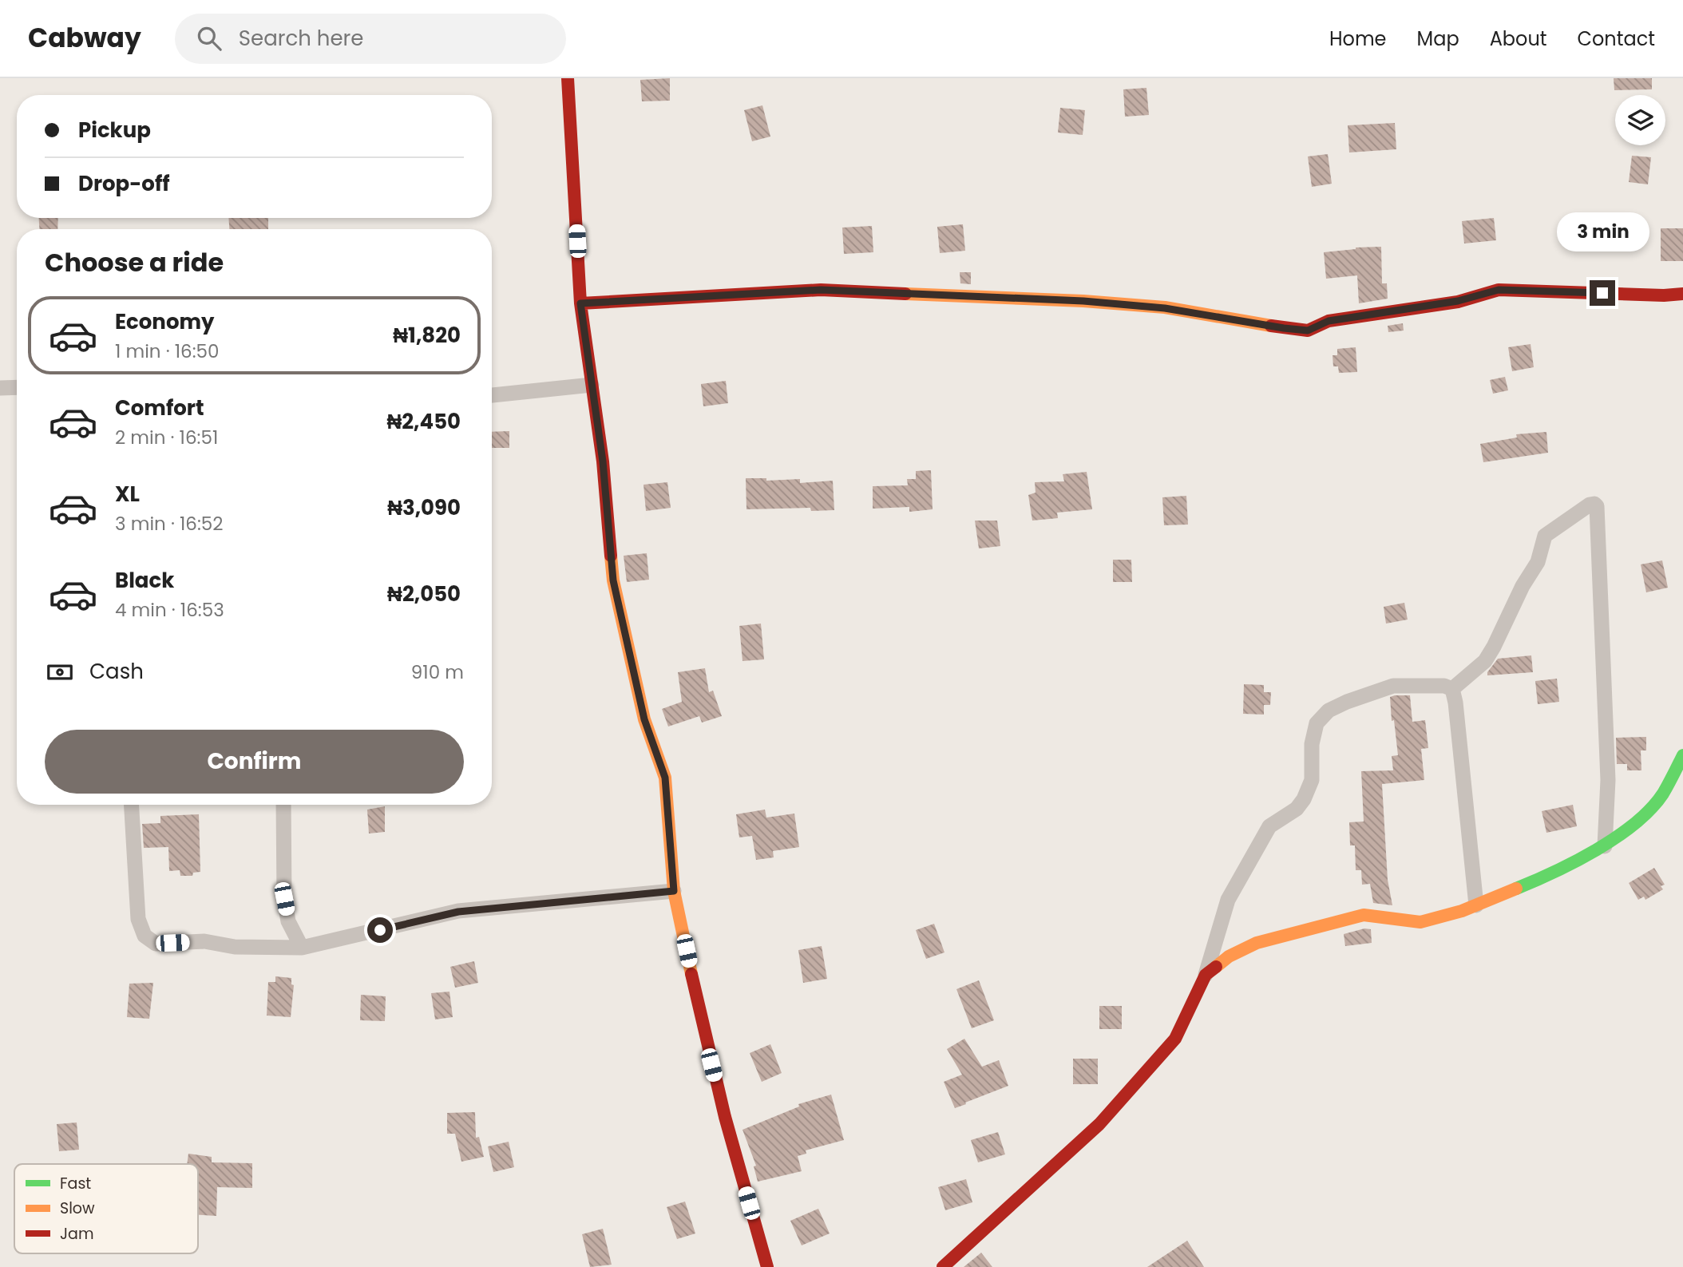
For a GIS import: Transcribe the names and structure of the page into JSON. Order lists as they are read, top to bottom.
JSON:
{
  "legend": ["Fast", "Slow", "Jam"],
  "page": {
    "header": "Cabway",
    "search": "Search here",
    "nav": [
      "Home",
      "Map",
      "About",
      "Contact"
    ],
    "banner": ["Pickup", "Drop-off"],
    "bubble": "3 min",
    "heading": "Choose a ride",
    "list": [
      {
        "name": "Economy",
        "note": "1 min · 16:50",
        "value": "₦1,820"
      },
      {
        "name": "Comfort",
        "note": "2 min · 16:51",
        "value": "₦2,450"
      },
      {
        "name": "XL",
        "note": "3 min · 16:52",
        "value": "₦3,090"
      },
      {
        "name": "Black",
        "note": "4 min · 16:53",
        "value": "₦2,050"
      }
    ],
    "pay": ["Cash", "910 m"],
    "buttons": "Confirm"
  }
}
